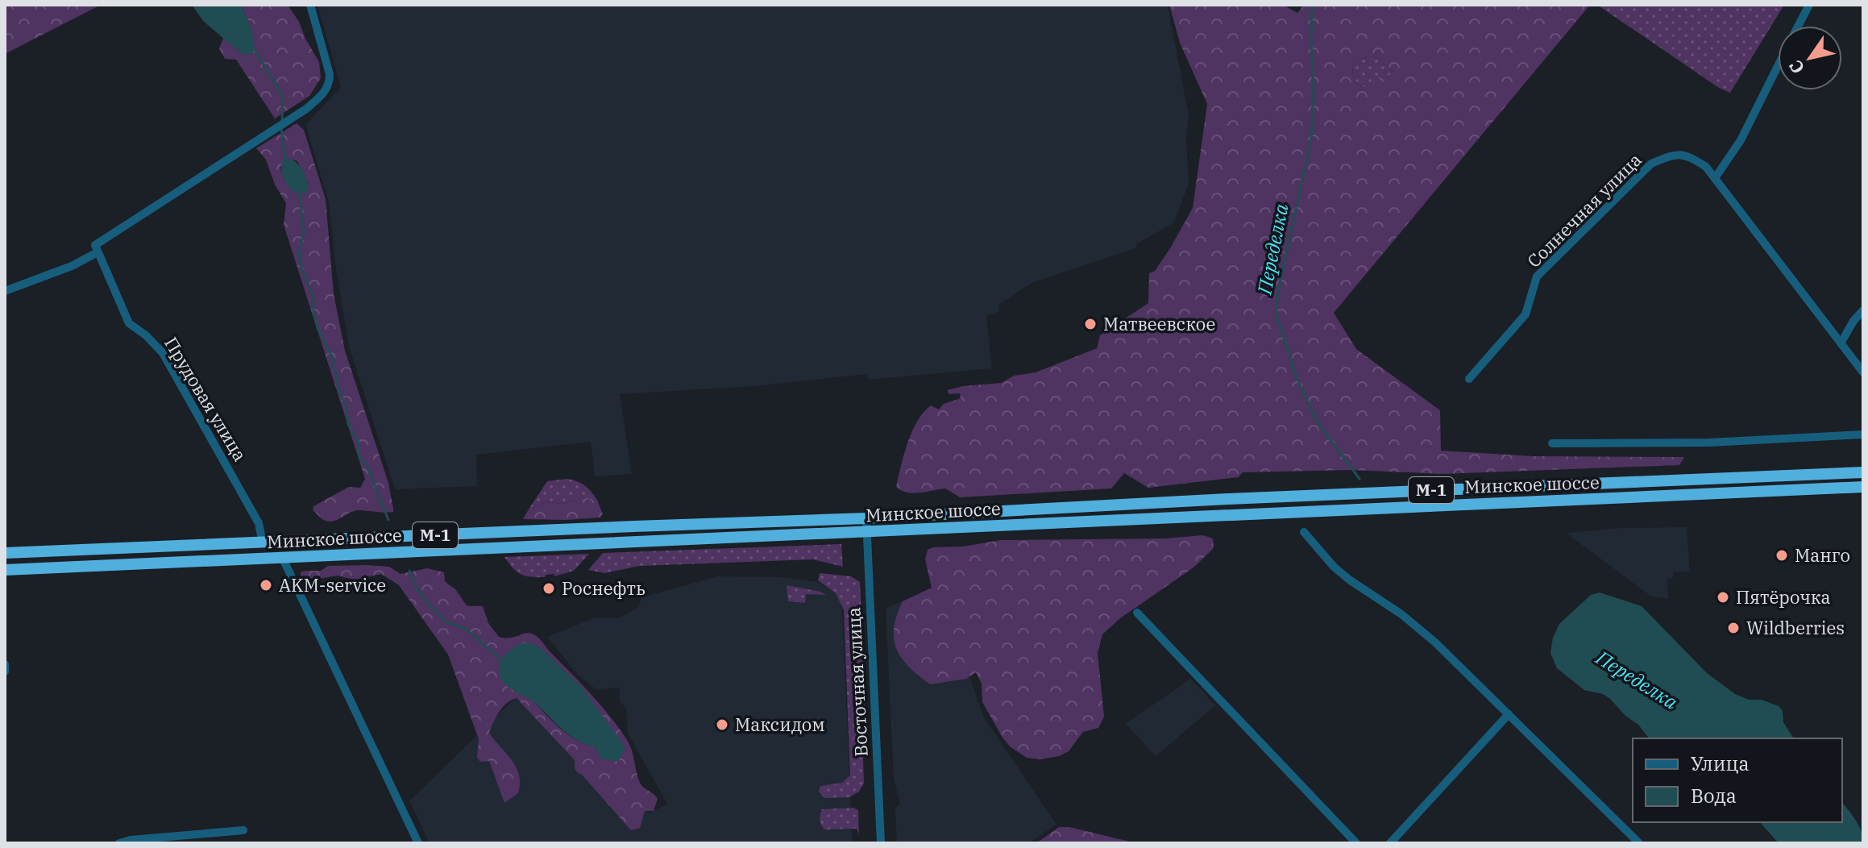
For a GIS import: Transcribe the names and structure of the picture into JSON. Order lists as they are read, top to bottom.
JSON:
{
  "streets": {
    "highway": ["Минское шоссе", "М-1"],
    "street": ["Солнечная улица", "Прудовая улица", "Восточная улица"]
  },
  "crossings": [
    ["Прудовая улица", "Минское шоссе"],
    ["Минское шоссе", "Восточная улица"]
  ],
  "water": ["Переделка"],
  "places": [
    "Матвеевское",
    "Манго",
    "AKM-service",
    "Роснефть",
    "Пятёрочка",
    "Wildberries",
    "Максидом"
  ],
  "legend": ["Улица", "Вода"],
  "north": "bottom left"
}
